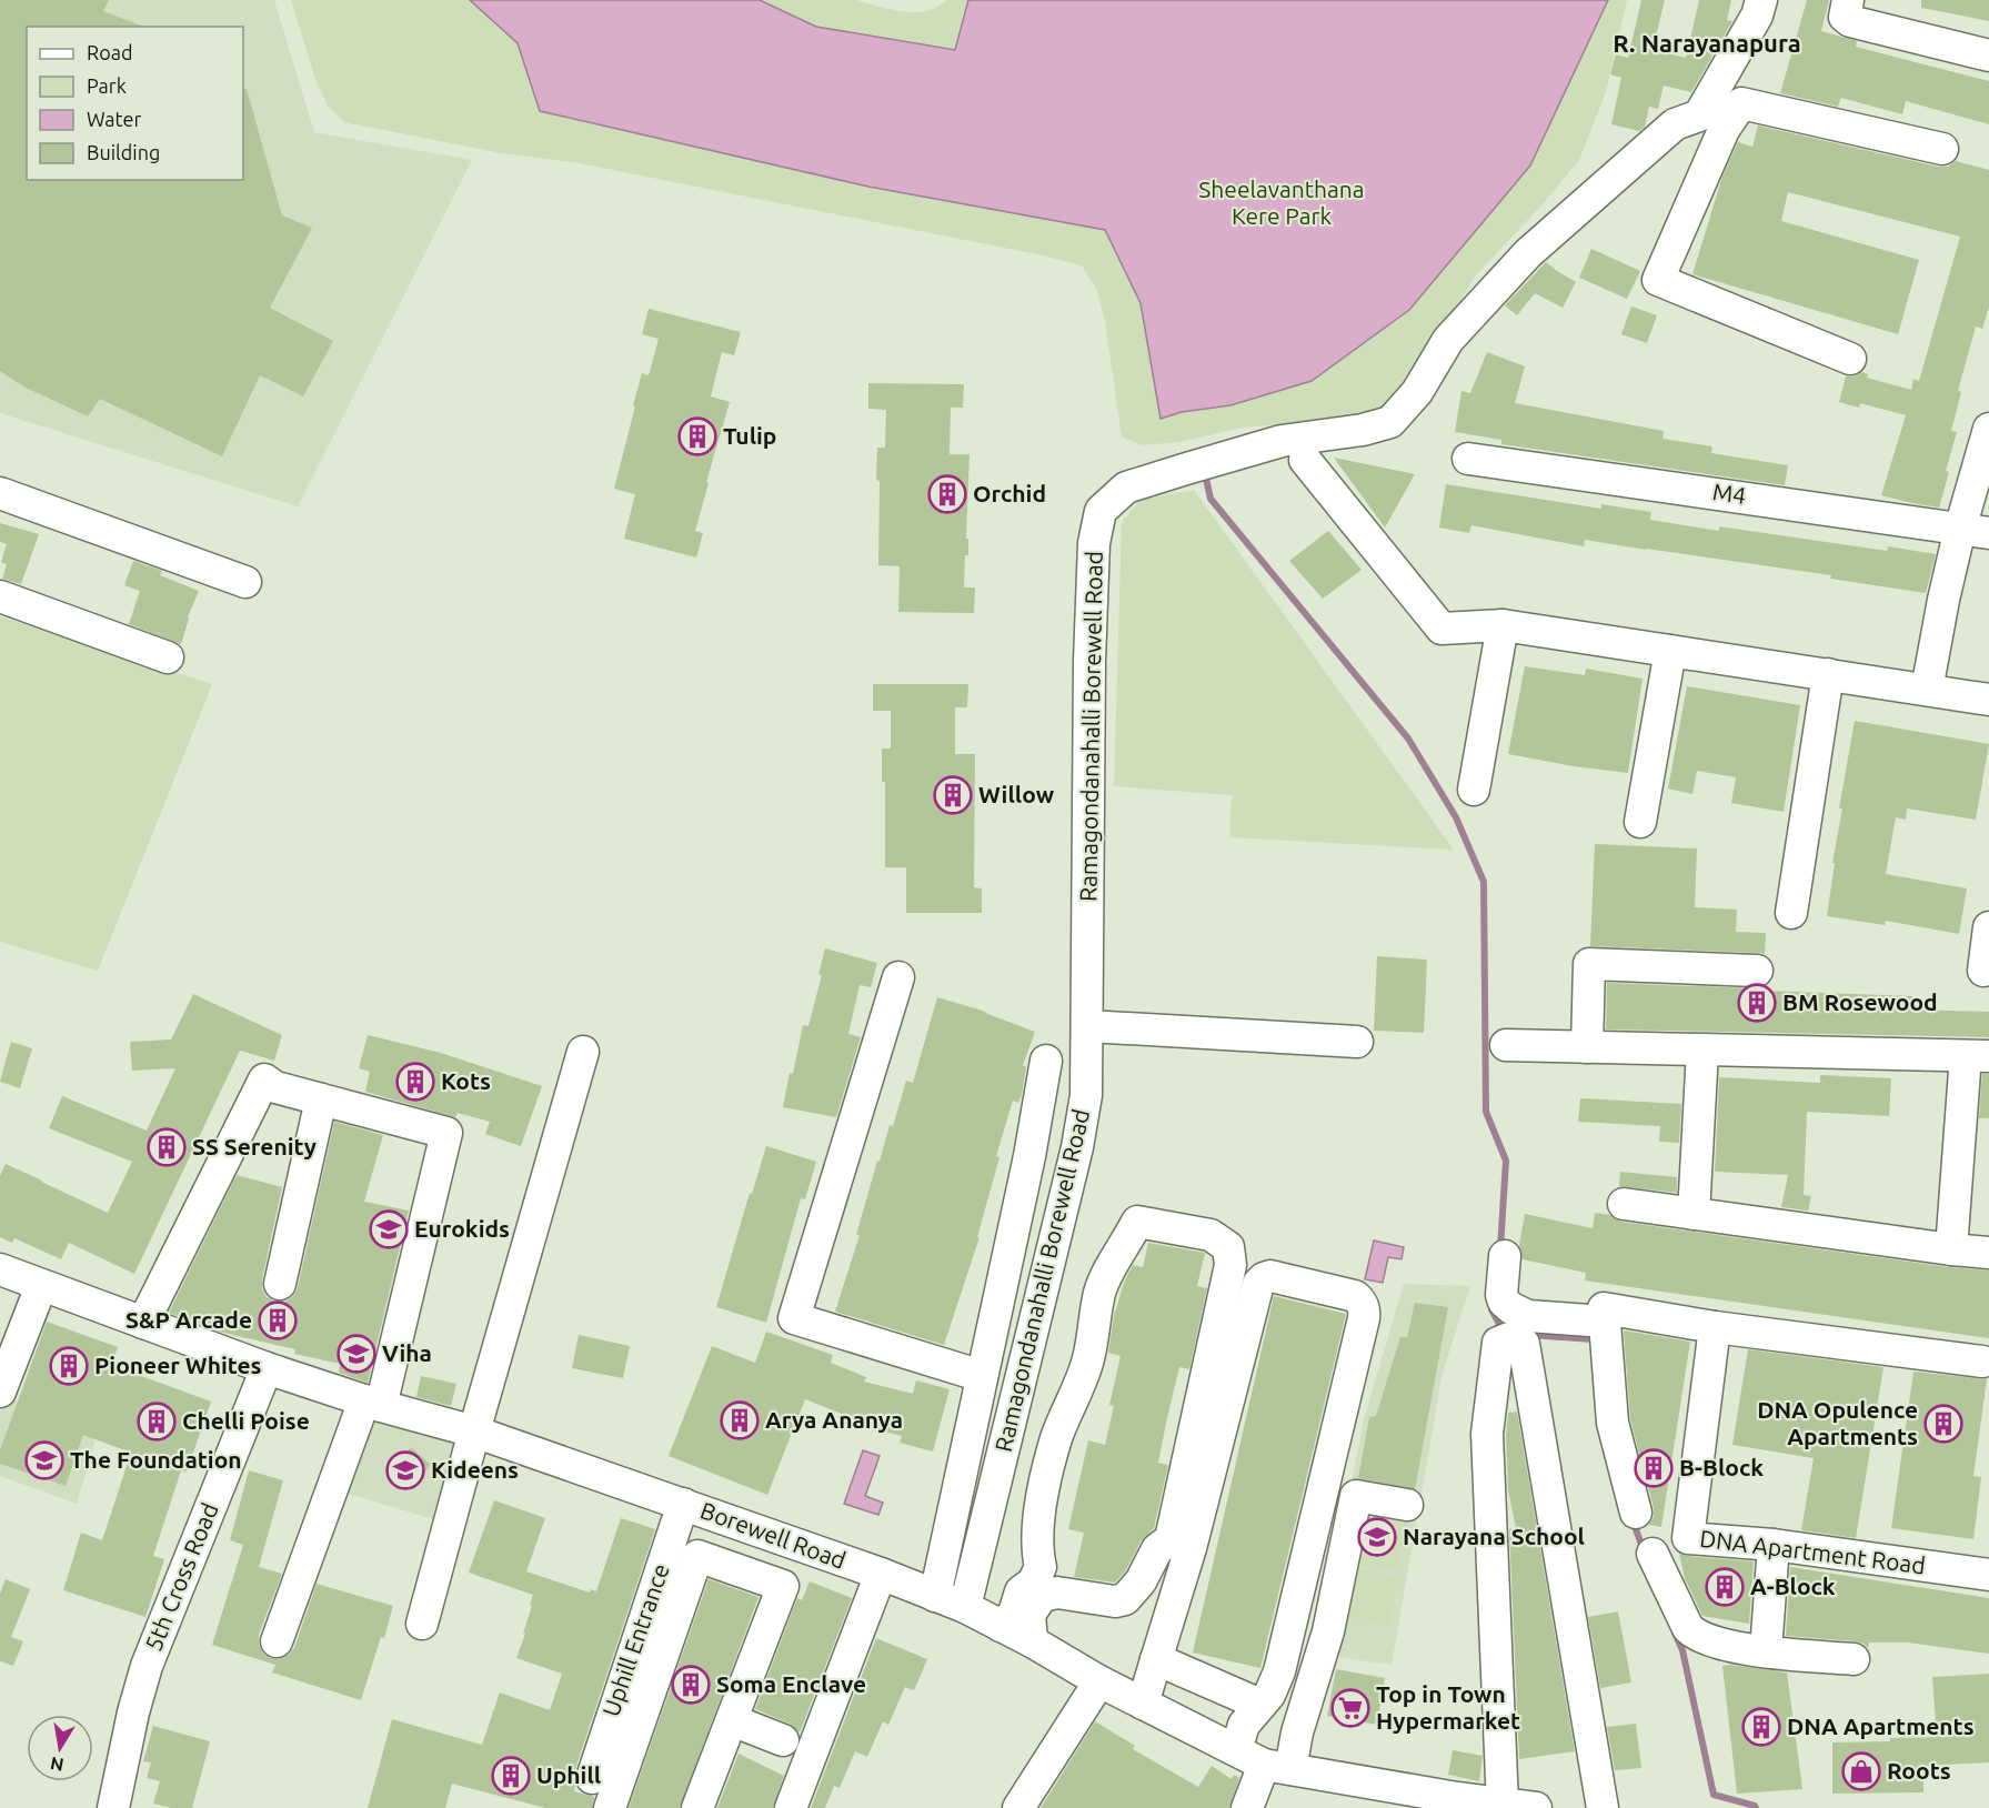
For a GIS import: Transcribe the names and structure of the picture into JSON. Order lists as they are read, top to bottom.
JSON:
{
  "streets": {
    "street": [
      "M4",
      "Ramagondanahalli Borewell Road",
      "Borewell Road",
      "DNA Apartment Road",
      "5th Cross Road",
      "Uphill Entrance"
    ]
  },
  "crossings": [
    ["Ramagondanahalli Borewell Road", "Borewell Road"],
    ["Borewell Road", "5th Cross Road"],
    ["Borewell Road", "Uphill Entrance"]
  ],
  "districts": ["R. Narayanapura"],
  "parks": ["Sheelavanthana Kere Park"],
  "places": {
    "building": [
      "Tulip",
      "Orchid",
      "Willow",
      "BM Rosewood",
      "Kots",
      "SS Serenity",
      "S&P Arcade",
      "Pioneer Whites",
      "Arya Ananya",
      "Chelli Poise",
      "DNA Opulence Apartments",
      "B-Block",
      "A-Block",
      "Soma Enclave",
      "DNA Apartments",
      "Uphill"
    ],
    "school or university": [
      "Eurokids",
      "Viha",
      "The Foundation",
      "Kideens",
      "Narayana School"
    ],
    "supermarket": ["Top in Town Hypermarket"],
    "shop": ["Roots"]
  },
  "legend": [
    "Road",
    "Park",
    "Water",
    "Building"
  ],
  "north": "bottom"
}
